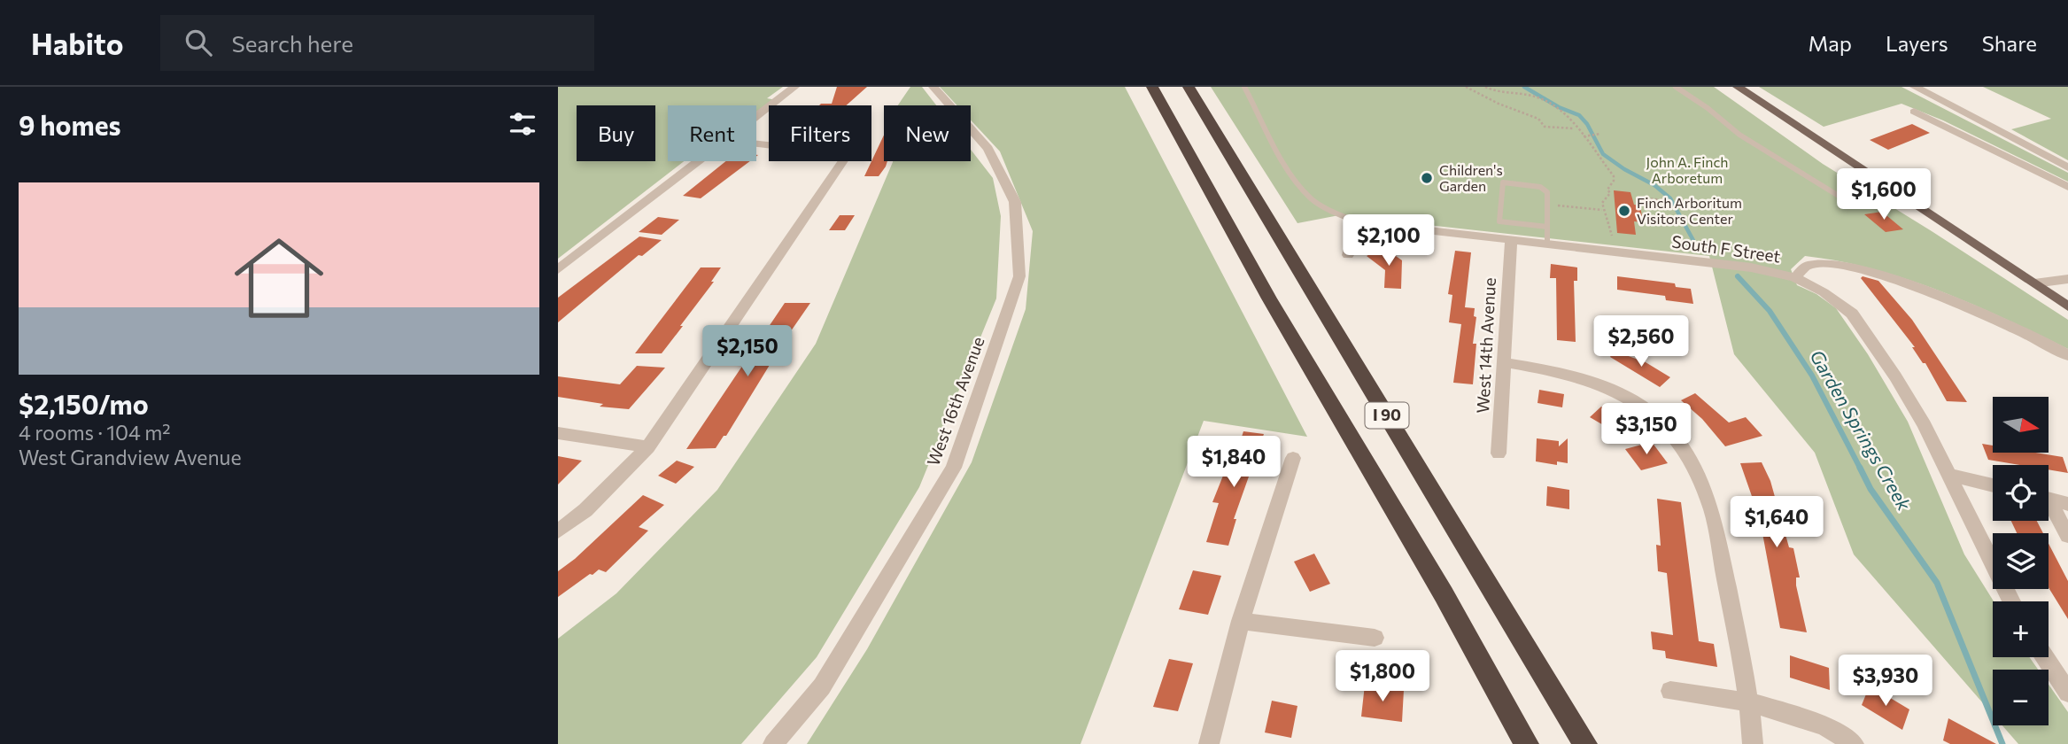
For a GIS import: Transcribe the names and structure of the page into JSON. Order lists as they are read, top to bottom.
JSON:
{
  "streets": {
    "highway": ["I 90"],
    "street": ["South F Street", "West 14th Avenue", "West 16th Avenue"]
  },
  "crossings": [
    ["South F Street", "West 14th Avenue"]
  ],
  "water": ["Garden Springs Creek"],
  "parks": ["John A. Finch Arboretum"],
  "places": ["Children's Garden", "Finch Arboritum Visitors Center"],
  "north": "right",
  "page": {
    "header": "Habito",
    "search": "Search here",
    "nav": ["Map", "Layers", "Share"],
    "heading": "9 homes",
    "chip": [
      "Buy",
      "Rent",
      "Filters",
      "New"
    ],
    "list": [
      {
        "name": "$2,150/mo",
        "note": "4 rooms · 104 m² · West Grandview Avenue"
      }
    ],
    "price": [
      "$1,600",
      "$2,100",
      "$2,560",
      "$2,150",
      "$3,150",
      "$1,840",
      "$1,640",
      "$1,800",
      "$3,930"
    ],
    "map_buttons": ["+", "−"]
  }
}
